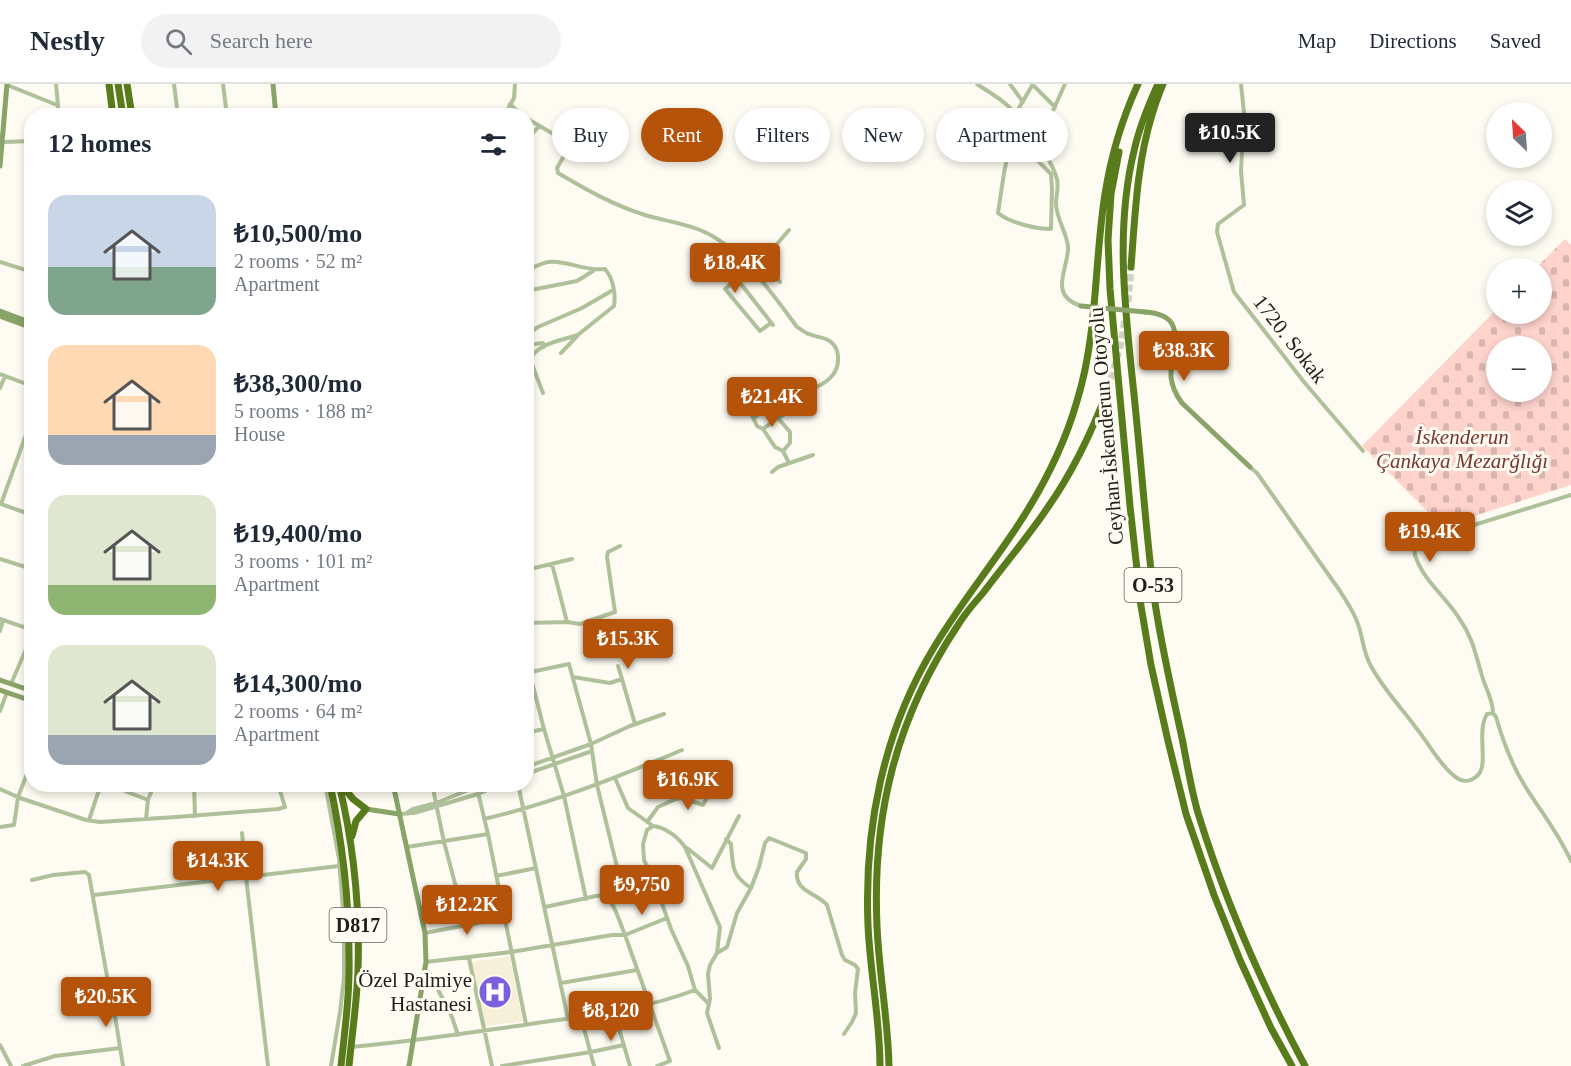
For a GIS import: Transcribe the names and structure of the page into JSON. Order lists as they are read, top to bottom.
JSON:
{
  "streets": {
    "highway": ["Ceyhan-İskenderun Otoyolu", "O-53", "D817"],
    "street": ["1720. Sokak"]
  },
  "parks": ["İskenderun Çankaya Mezarğlığı"],
  "places": {
    "hospital": ["Özel Palmiye Hastanesi"]
  },
  "north": "top left",
  "page": {
    "header": "Nestly",
    "search": "Search here",
    "nav": ["Map", "Directions", "Saved"],
    "map_buttons": ["+", "−"],
    "chip": [
      "Buy",
      "Rent",
      "Filters",
      "New",
      "Apartment"
    ],
    "heading": "12 homes",
    "price": [
      "₺10.5K",
      "₺18.4K",
      "₺38.3K",
      "₺21.4K",
      "₺19.4K",
      "₺15.3K",
      "₺16.9K",
      "₺14.3K",
      "₺9,750",
      "₺12.2K",
      "₺20.5K",
      "₺8,120"
    ],
    "list": [
      {
        "name": "₺10,500/mo",
        "note": "2 rooms · 52 m² · Apartment"
      },
      {
        "name": "₺38,300/mo",
        "note": "5 rooms · 188 m² · House"
      },
      {
        "name": "₺19,400/mo",
        "note": "3 rooms · 101 m² · Apartment"
      },
      {
        "name": "₺14,300/mo",
        "note": "2 rooms · 64 m² · Apartment"
      }
    ]
  }
}
